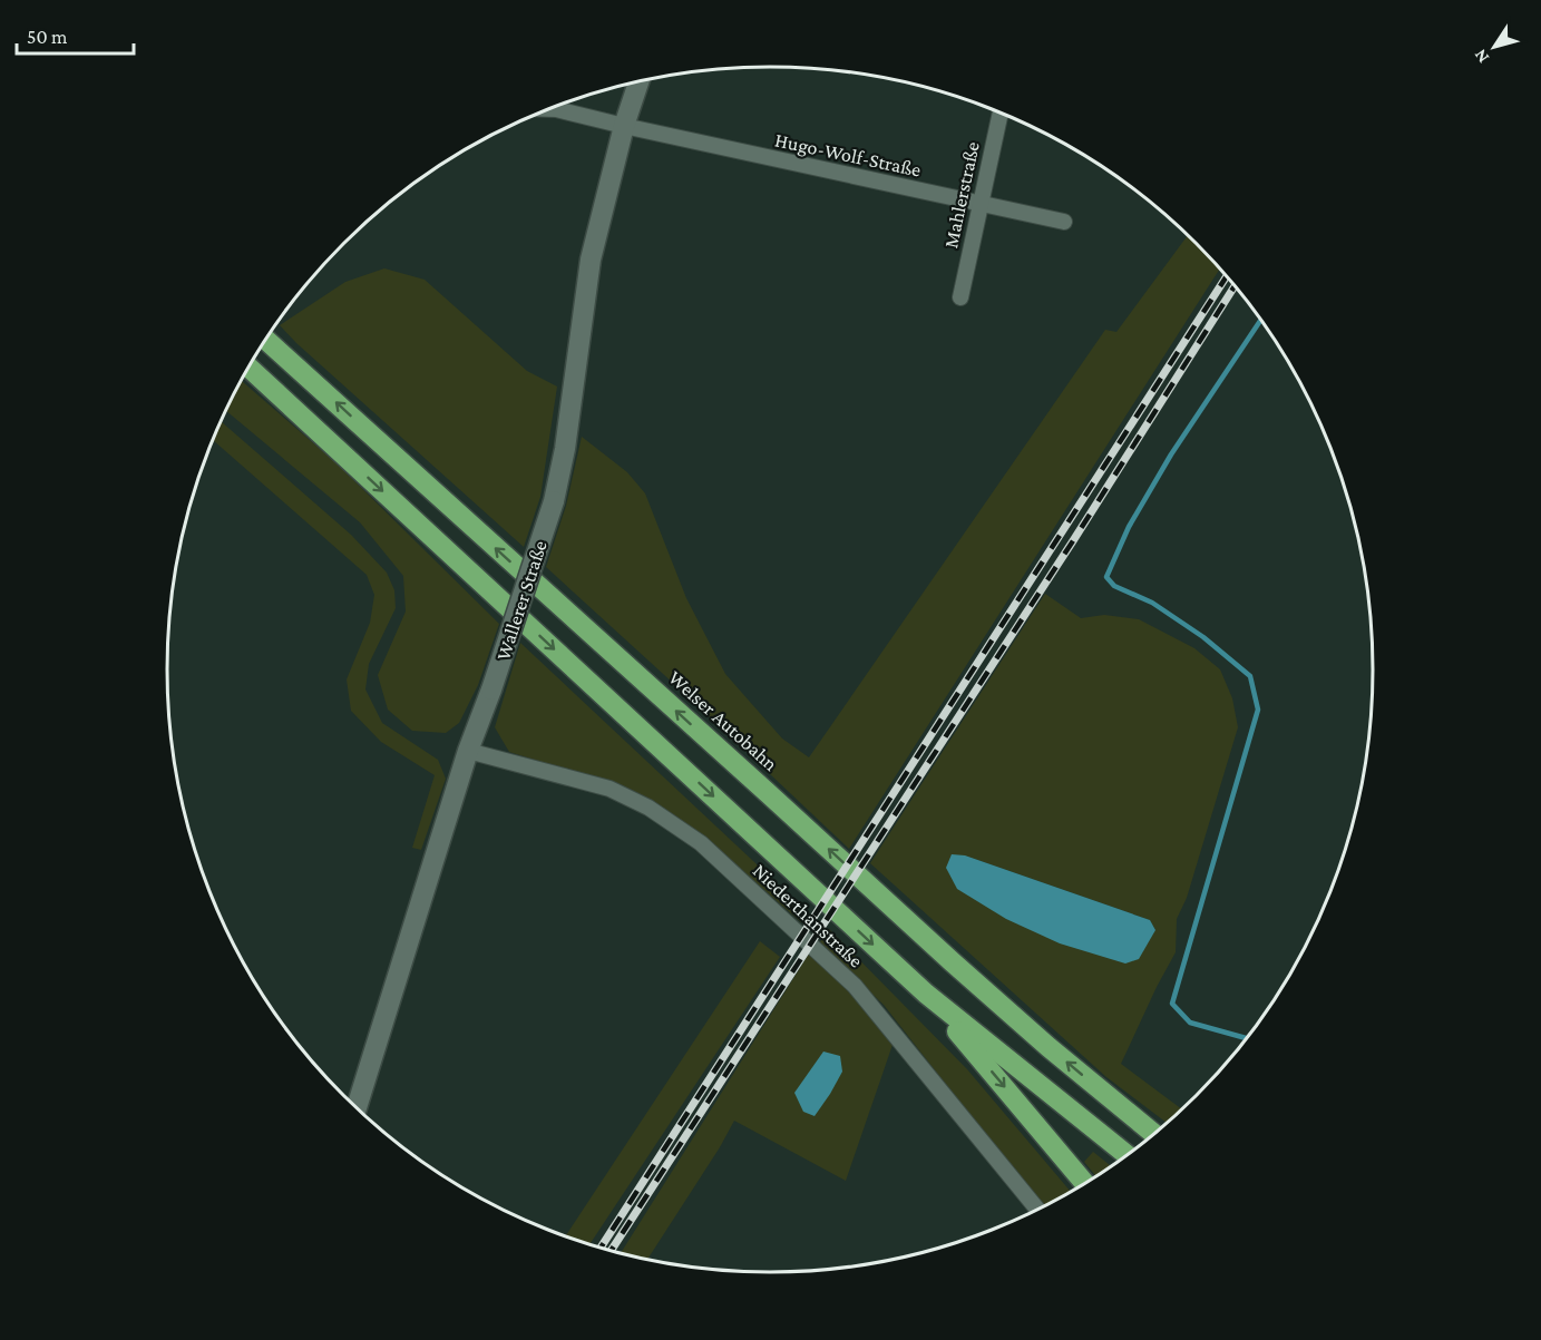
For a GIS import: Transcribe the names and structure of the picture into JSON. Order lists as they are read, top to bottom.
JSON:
{
  "streets": {
    "highway": ["Welser Autobahn"],
    "street": [
      "Hugo-Wolf-Straße",
      "Mahlerstraße",
      "Wallerer Straße",
      "Niederthanstraße"
    ]
  },
  "crossings": [
    ["Hugo-Wolf-Straße", "Mahlerstraße"],
    ["Hugo-Wolf-Straße", "Wallerer Straße"],
    ["Wallerer Straße", "Niederthanstraße"]
  ],
  "scale_bar": "50 m",
  "north": "bottom left"
}
